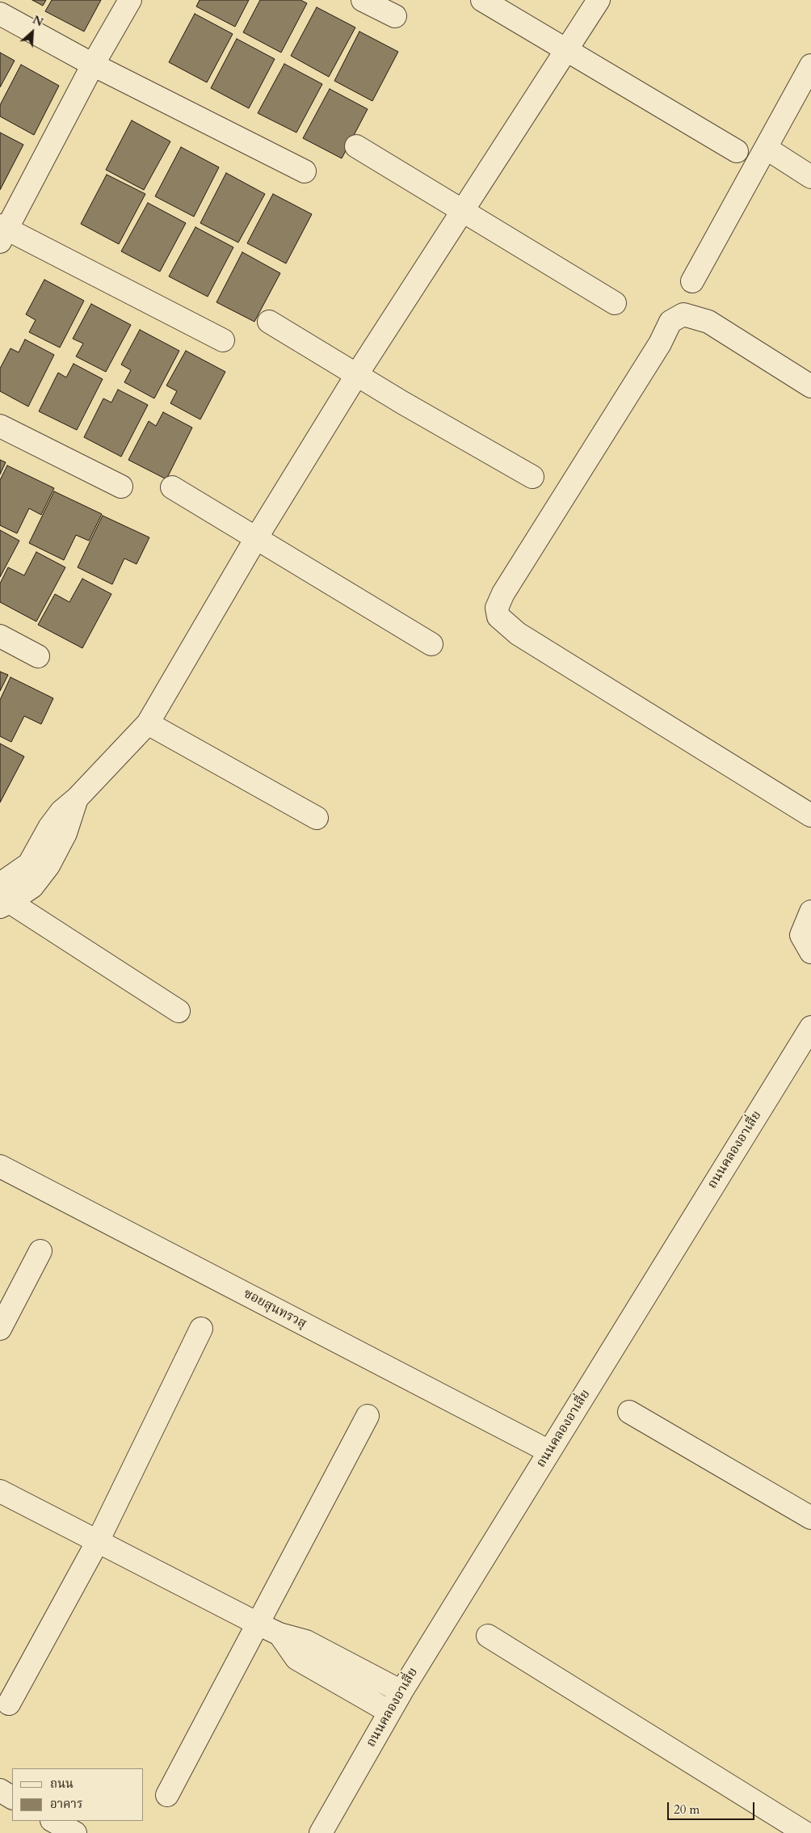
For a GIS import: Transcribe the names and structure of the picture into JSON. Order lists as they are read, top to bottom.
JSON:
{
  "streets": {
    "street": ["ถนนคลองอาเสี่ย", "ซอยสุนทรวสุ"]
  },
  "crossings": [
    ["ถนนคลองอาเสี่ย", "ซอยสุนทรวสุ"]
  ],
  "legend": ["ถนน", "อาคาร"],
  "scale_bar": "20 m",
  "north": "top right"
}
